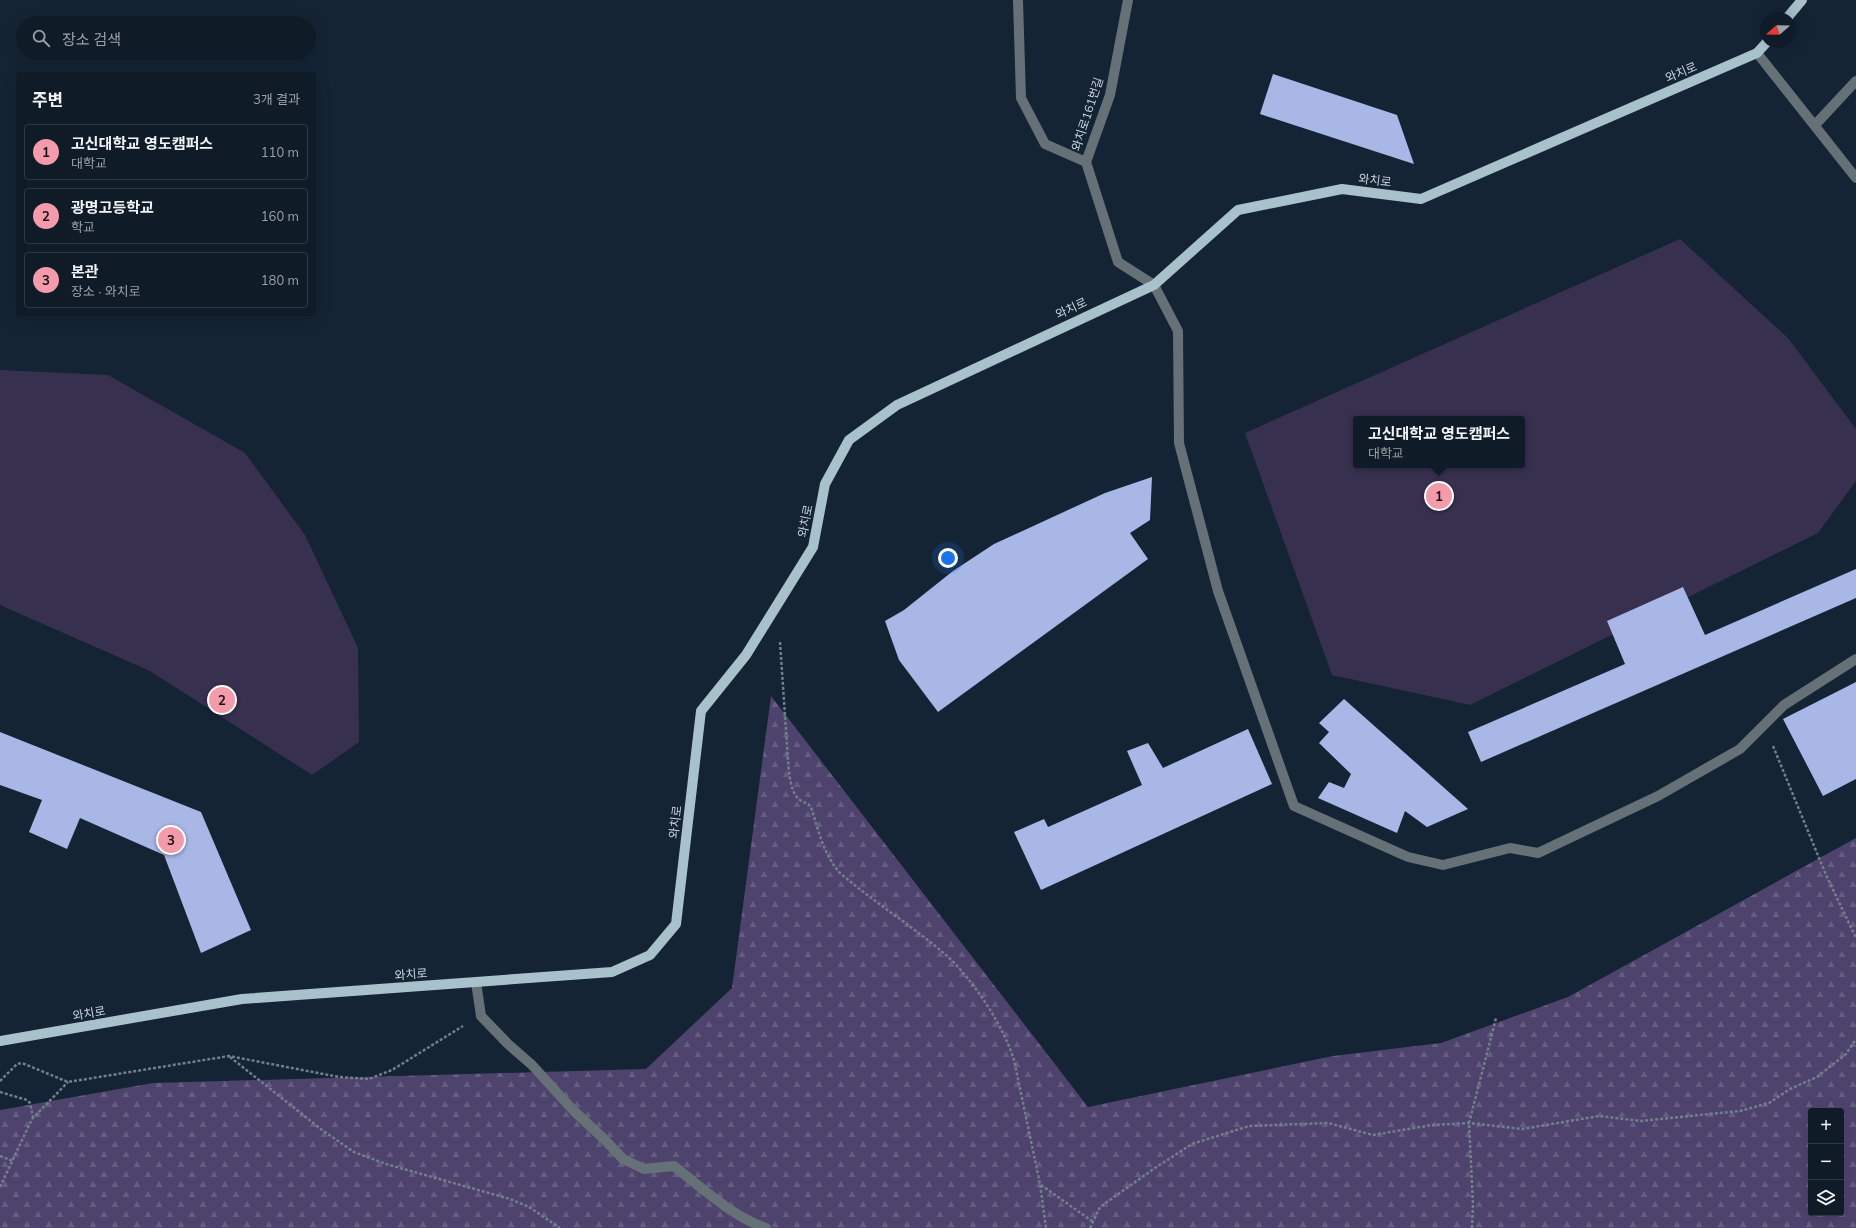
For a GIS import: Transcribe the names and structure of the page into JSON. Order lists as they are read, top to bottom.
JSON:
{
  "streets": {
    "main road": ["와치로"],
    "street": ["와치로161번길"]
  },
  "crossings": [
    ["와치로", "와치로161번길"]
  ],
  "north": "left",
  "page": {
    "search": "장소 검색",
    "heading": ["주변", "3개 결과"],
    "list": [
      {
        "mark": "1",
        "name": "고신대학교 영도캠퍼스",
        "note": "대학교",
        "value": "110 m"
      },
      {
        "mark": "2",
        "name": "광명고등학교",
        "note": "학교",
        "value": "160 m"
      },
      {
        "mark": "3",
        "name": "본관",
        "note": "장소 · 와치로",
        "value": "180 m"
      }
    ],
    "popup": ["고신대학교 영도캠퍼스", "대학교"],
    "pins": ["1", "2", "3"],
    "map_buttons": ["+", "−"]
  }
}
